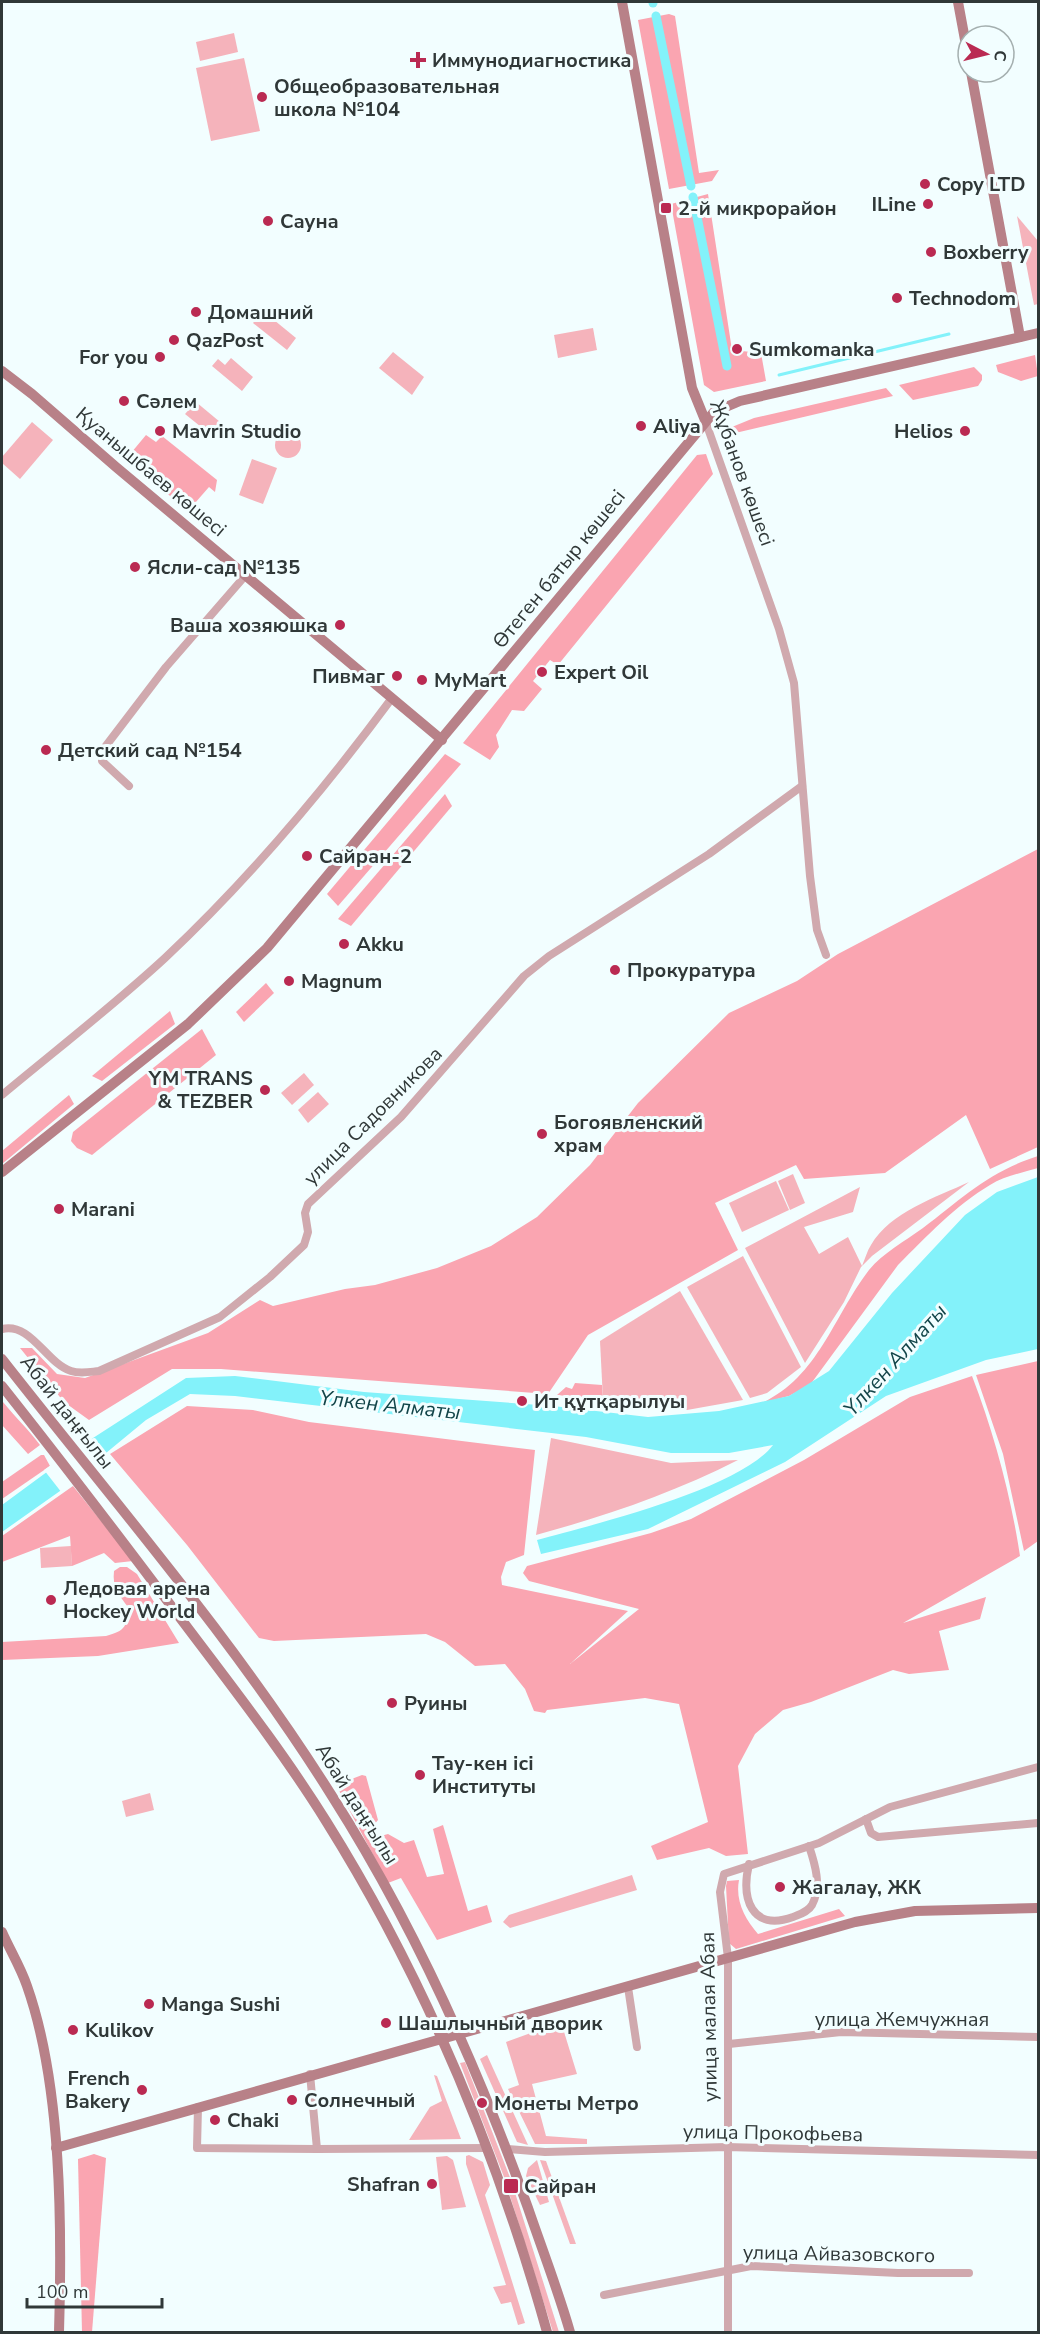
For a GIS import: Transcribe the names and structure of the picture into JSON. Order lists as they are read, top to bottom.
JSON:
{
  "streets": {
    "main road": [
      "Қуанышбаев көшесі",
      "Жұбанов көшесі",
      "Өтеген батыр көшесі",
      "Абай даңғылы"
    ],
    "street": [
      "улица Садовникова",
      "улица малая Абая",
      "улица Жемчужная",
      "улица Прокофьева",
      "улица Айвазовского"
    ]
  },
  "crossings": [
    ["Қуанышбаев көшесі", "Өтеген батыр көшесі"],
    ["Жұбанов көшесі", "Өтеген батыр көшесі"],
    ["Жұбанов көшесі", "улица Садовникова"],
    ["Абай даңғылы", "улица Прокофьева"],
    ["улица малая Абая", "улица Жемчужная"],
    ["улица малая Абая", "улица Прокофьева"],
    ["улица малая Абая", "улица Айвазовского"]
  ],
  "water": ["Үлкен Алматы"],
  "places": {
    "health": ["Иммунодиагностика"],
    "other": [
      "Общеобразовательная школа №104",
      "Copy LTD",
      "ILine",
      "Сауна",
      "Boxberry",
      "Technodom",
      "Домашний",
      "QazPost",
      "Sumkomanka",
      "For you",
      "Cәлем",
      "Aliya",
      "Mavrin Studio",
      "Helios",
      "Ясли-сад №135",
      "Ваша хозяюшка",
      "Expert Oil",
      "Пивмаг",
      "MyMart",
      "Детский сад №154",
      "Сайран-2",
      "Akku",
      "Прокуратура",
      "Magnum",
      "YM TRANS & TEZBER",
      "Богоявленский храм",
      "Marani",
      "Ит құтқарылуы",
      "Ледовая арена Hockey World",
      "Руины",
      "Тау-кен ісі Институты",
      "Жагалау, ЖК",
      "Manga Sushi",
      "Шашлычный дворик",
      "Kulikov",
      "French Bakery",
      "Солнечный",
      "Монеты Метро",
      "Chaki",
      "Shafran"
    ],
    "transit": ["2-й микрорайон", "Сайран"]
  },
  "scale_bar": "100 m",
  "north": "right"
}
